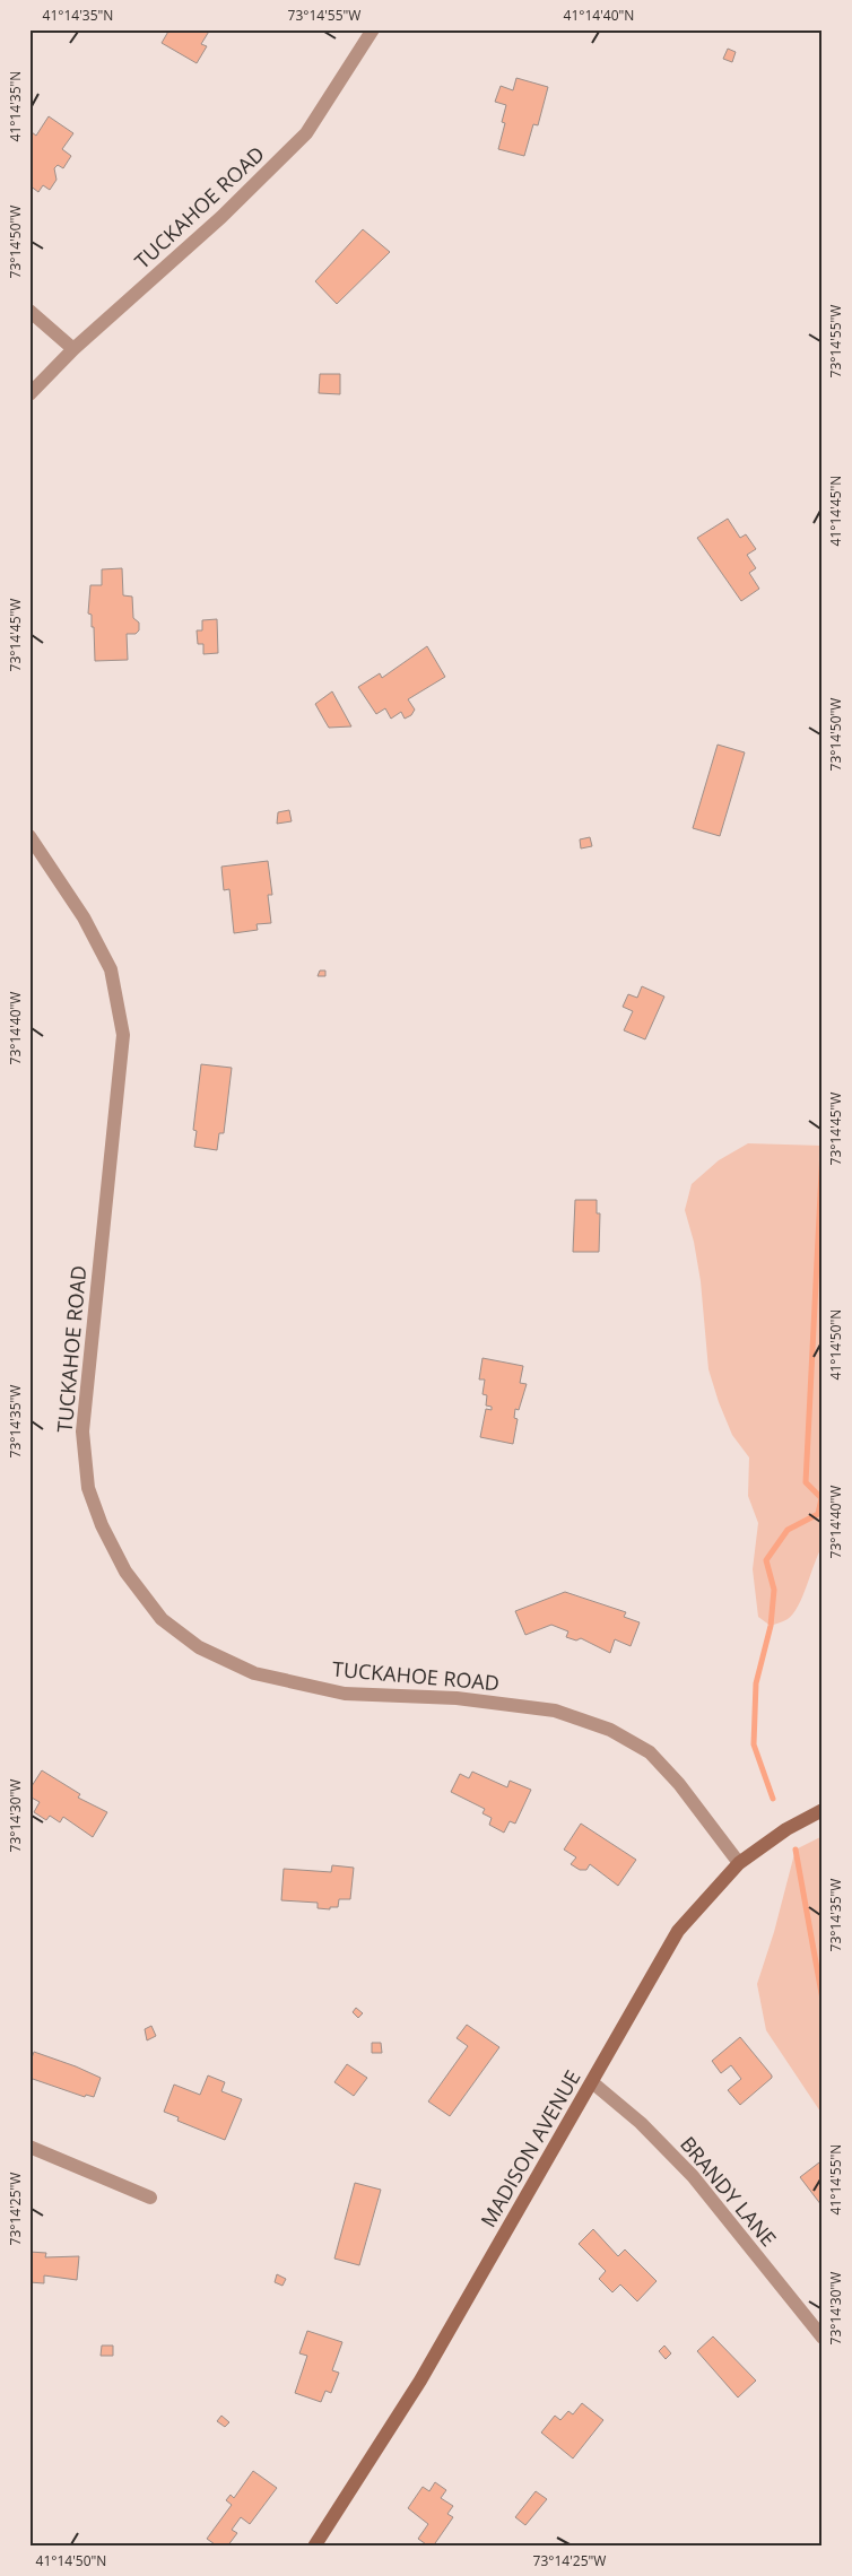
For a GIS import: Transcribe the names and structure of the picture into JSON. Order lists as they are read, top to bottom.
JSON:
{
  "streets": {
    "street": ["TUCKAHOE ROAD", "MADISON AVENUE", "BRANDY LANE"]
  },
  "crossings": [
    ["TUCKAHOE ROAD", "MADISON AVENUE"],
    ["MADISON AVENUE", "BRANDY LANE"]
  ],
  "coordinates": [
    "41°14'35\"N",
    "73°14'55\"W",
    "41°14'40\"N",
    "73°14'50\"W",
    "41°14'45\"N",
    "73°14'45\"W",
    "73°14'40\"W",
    "41°14'50\"N",
    "73°14'35\"W",
    "73°14'30\"W",
    "41°14'55\"N",
    "73°14'25\"W"
  ]
}
